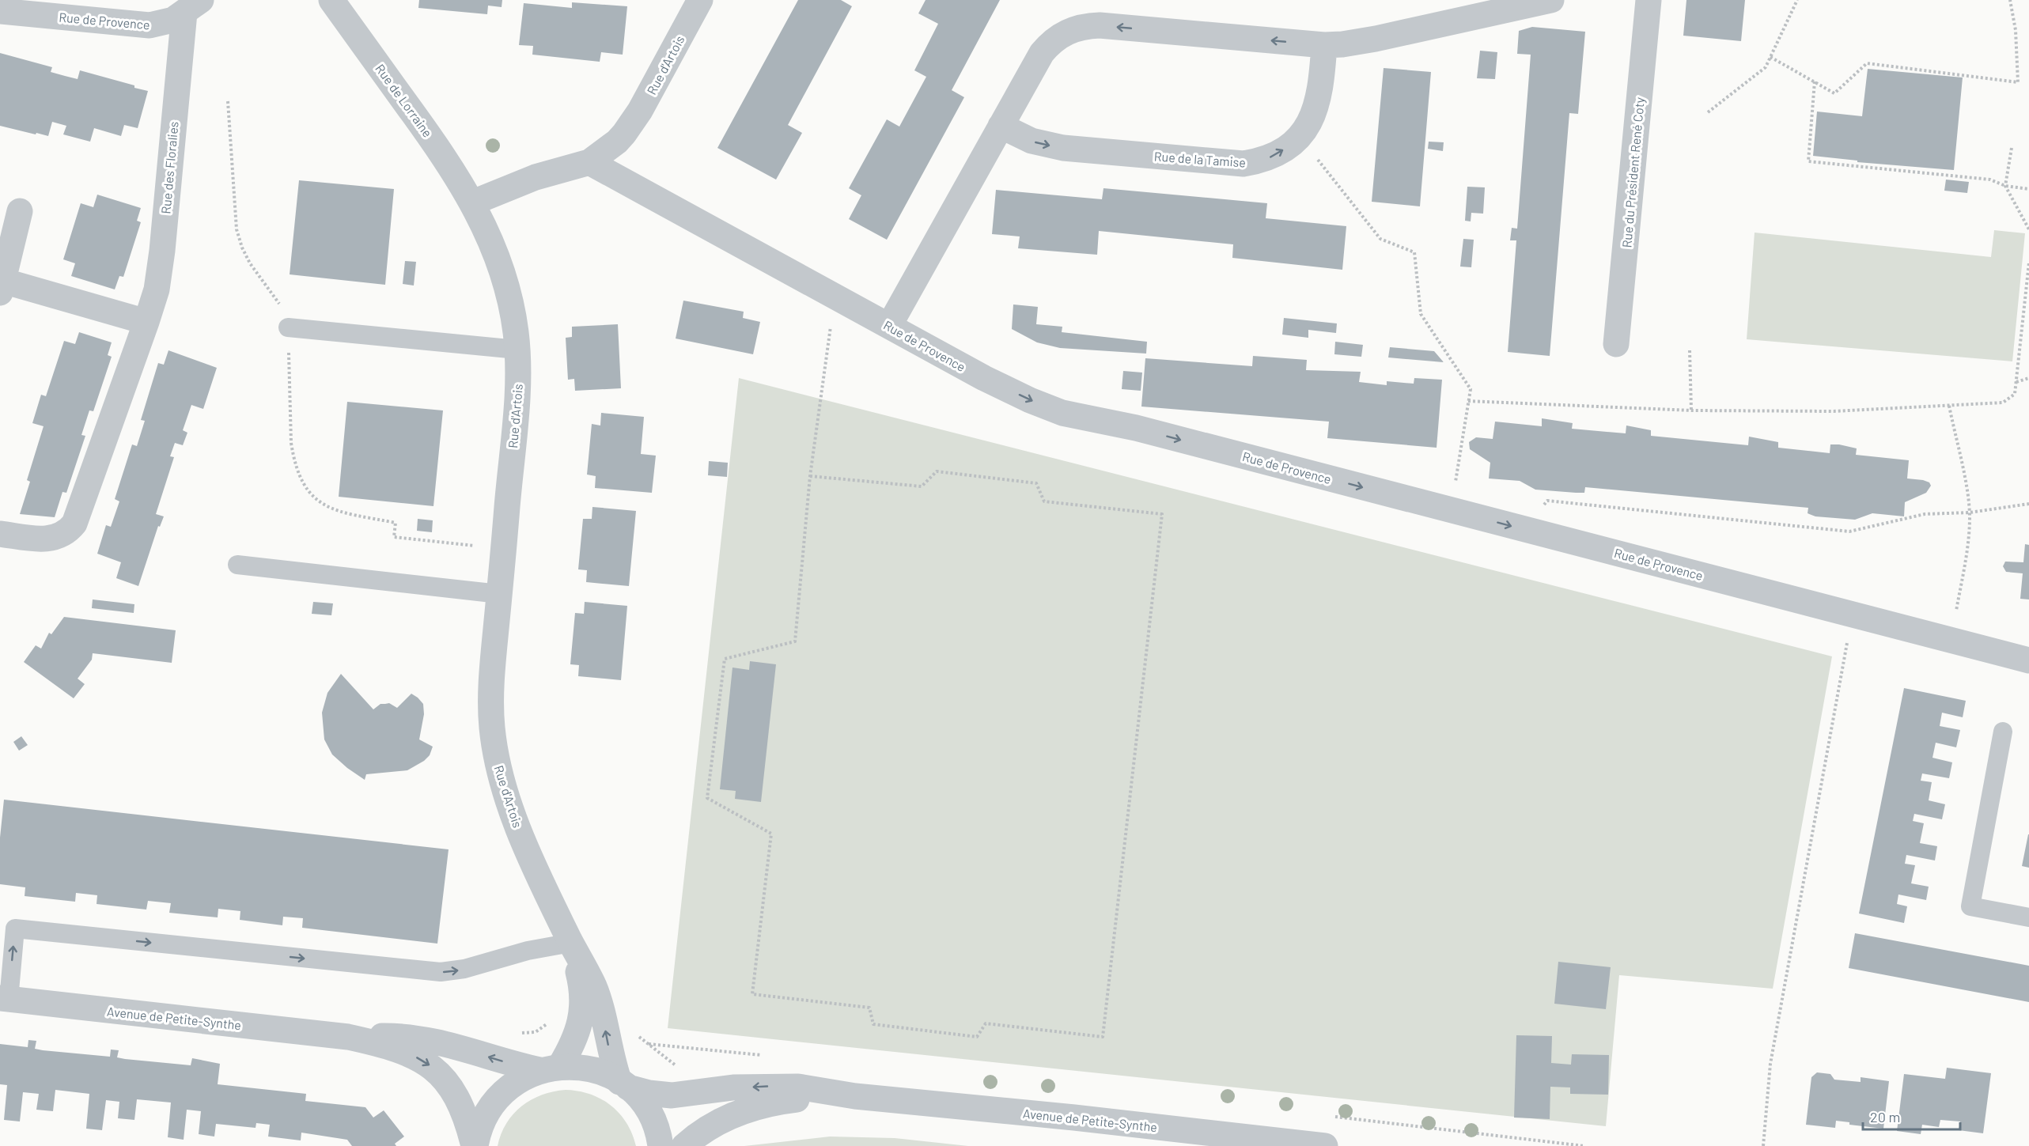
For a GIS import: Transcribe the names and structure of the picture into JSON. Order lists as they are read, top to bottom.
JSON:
{
  "streets": {
    "street": [
      "Rue de Provence",
      "Rue d'Artois",
      "Rue de Lorraine",
      "Rue de la Tamise",
      "Rue des Floralies",
      "Rue du Président René Coty",
      "Avenue de Petite-Synthe"
    ]
  },
  "crossings": [
    ["Rue de Provence", "Rue d'Artois"],
    ["Rue de Provence", "Rue des Floralies"],
    ["Rue d'Artois", "Rue de Lorraine"],
    ["Rue d'Artois", "Avenue de Petite-Synthe"]
  ],
  "one_way": ["Rue de Provence", "Rue de la Tamise"],
  "scale_bar": "20 m"
}
